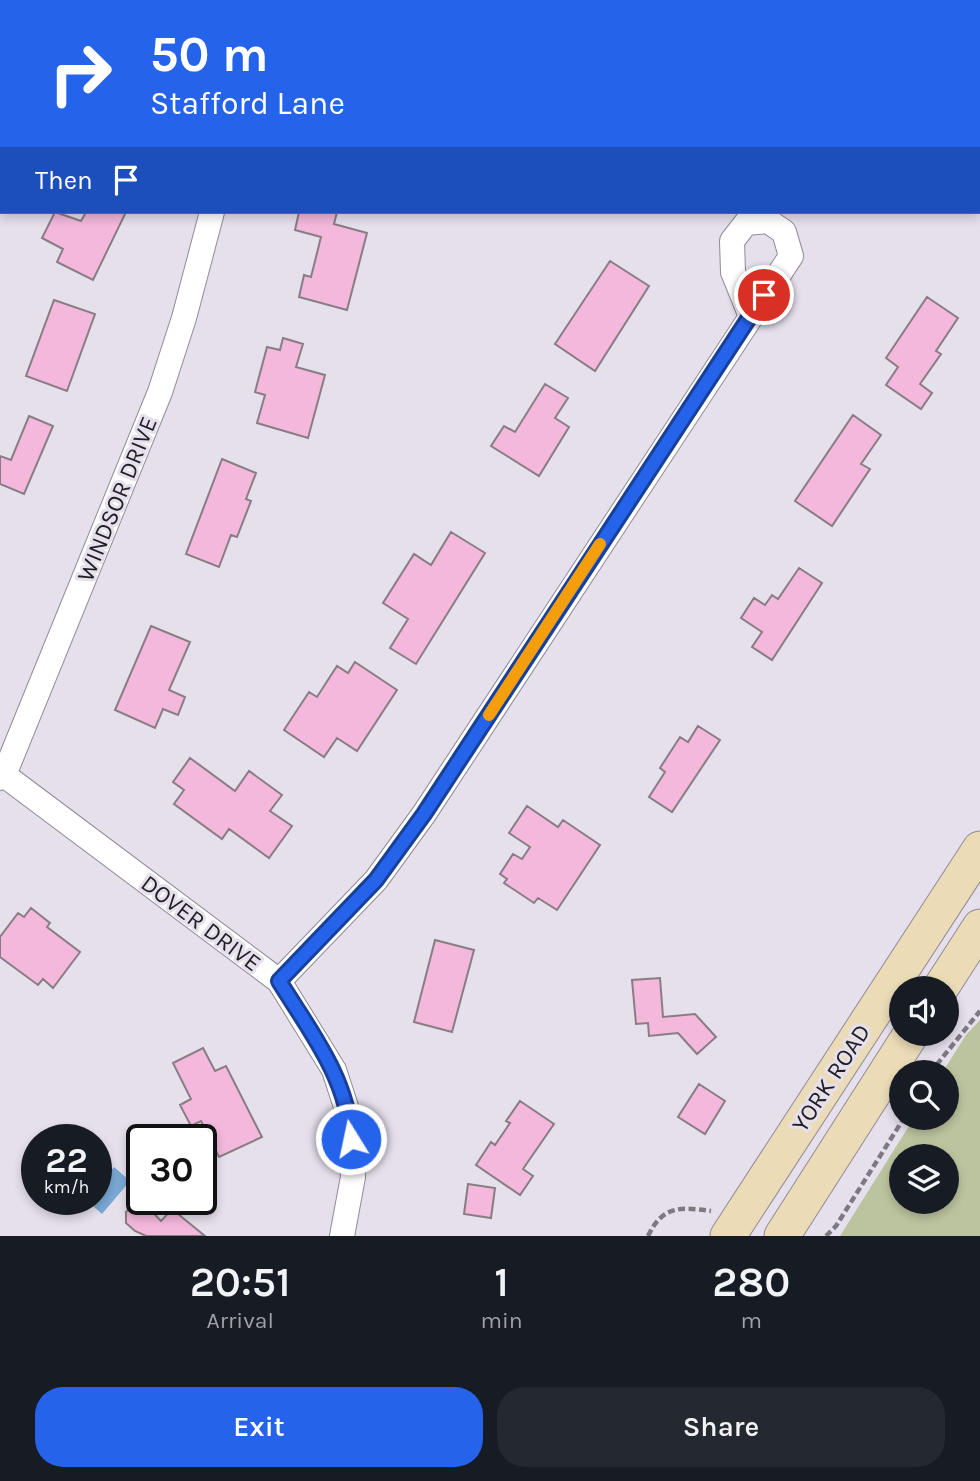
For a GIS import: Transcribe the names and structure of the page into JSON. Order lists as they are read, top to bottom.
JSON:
{
  "streets": {
    "main road": ["YORK ROAD"],
    "street": ["WINDSOR DRIVE", "DOVER DRIVE"]
  },
  "crossings": [
    ["WINDSOR DRIVE", "DOVER DRIVE"]
  ],
  "page": {
    "turn": ["50 m", "Stafford Lane"],
    "then": "Then",
    "speed": "22 km/h",
    "limit": "30",
    "eta": [
      "20:51",
      "Arrival",
      "1",
      "min",
      "280",
      "m"
    ],
    "buttons": ["Exit", "Share"]
  }
}
